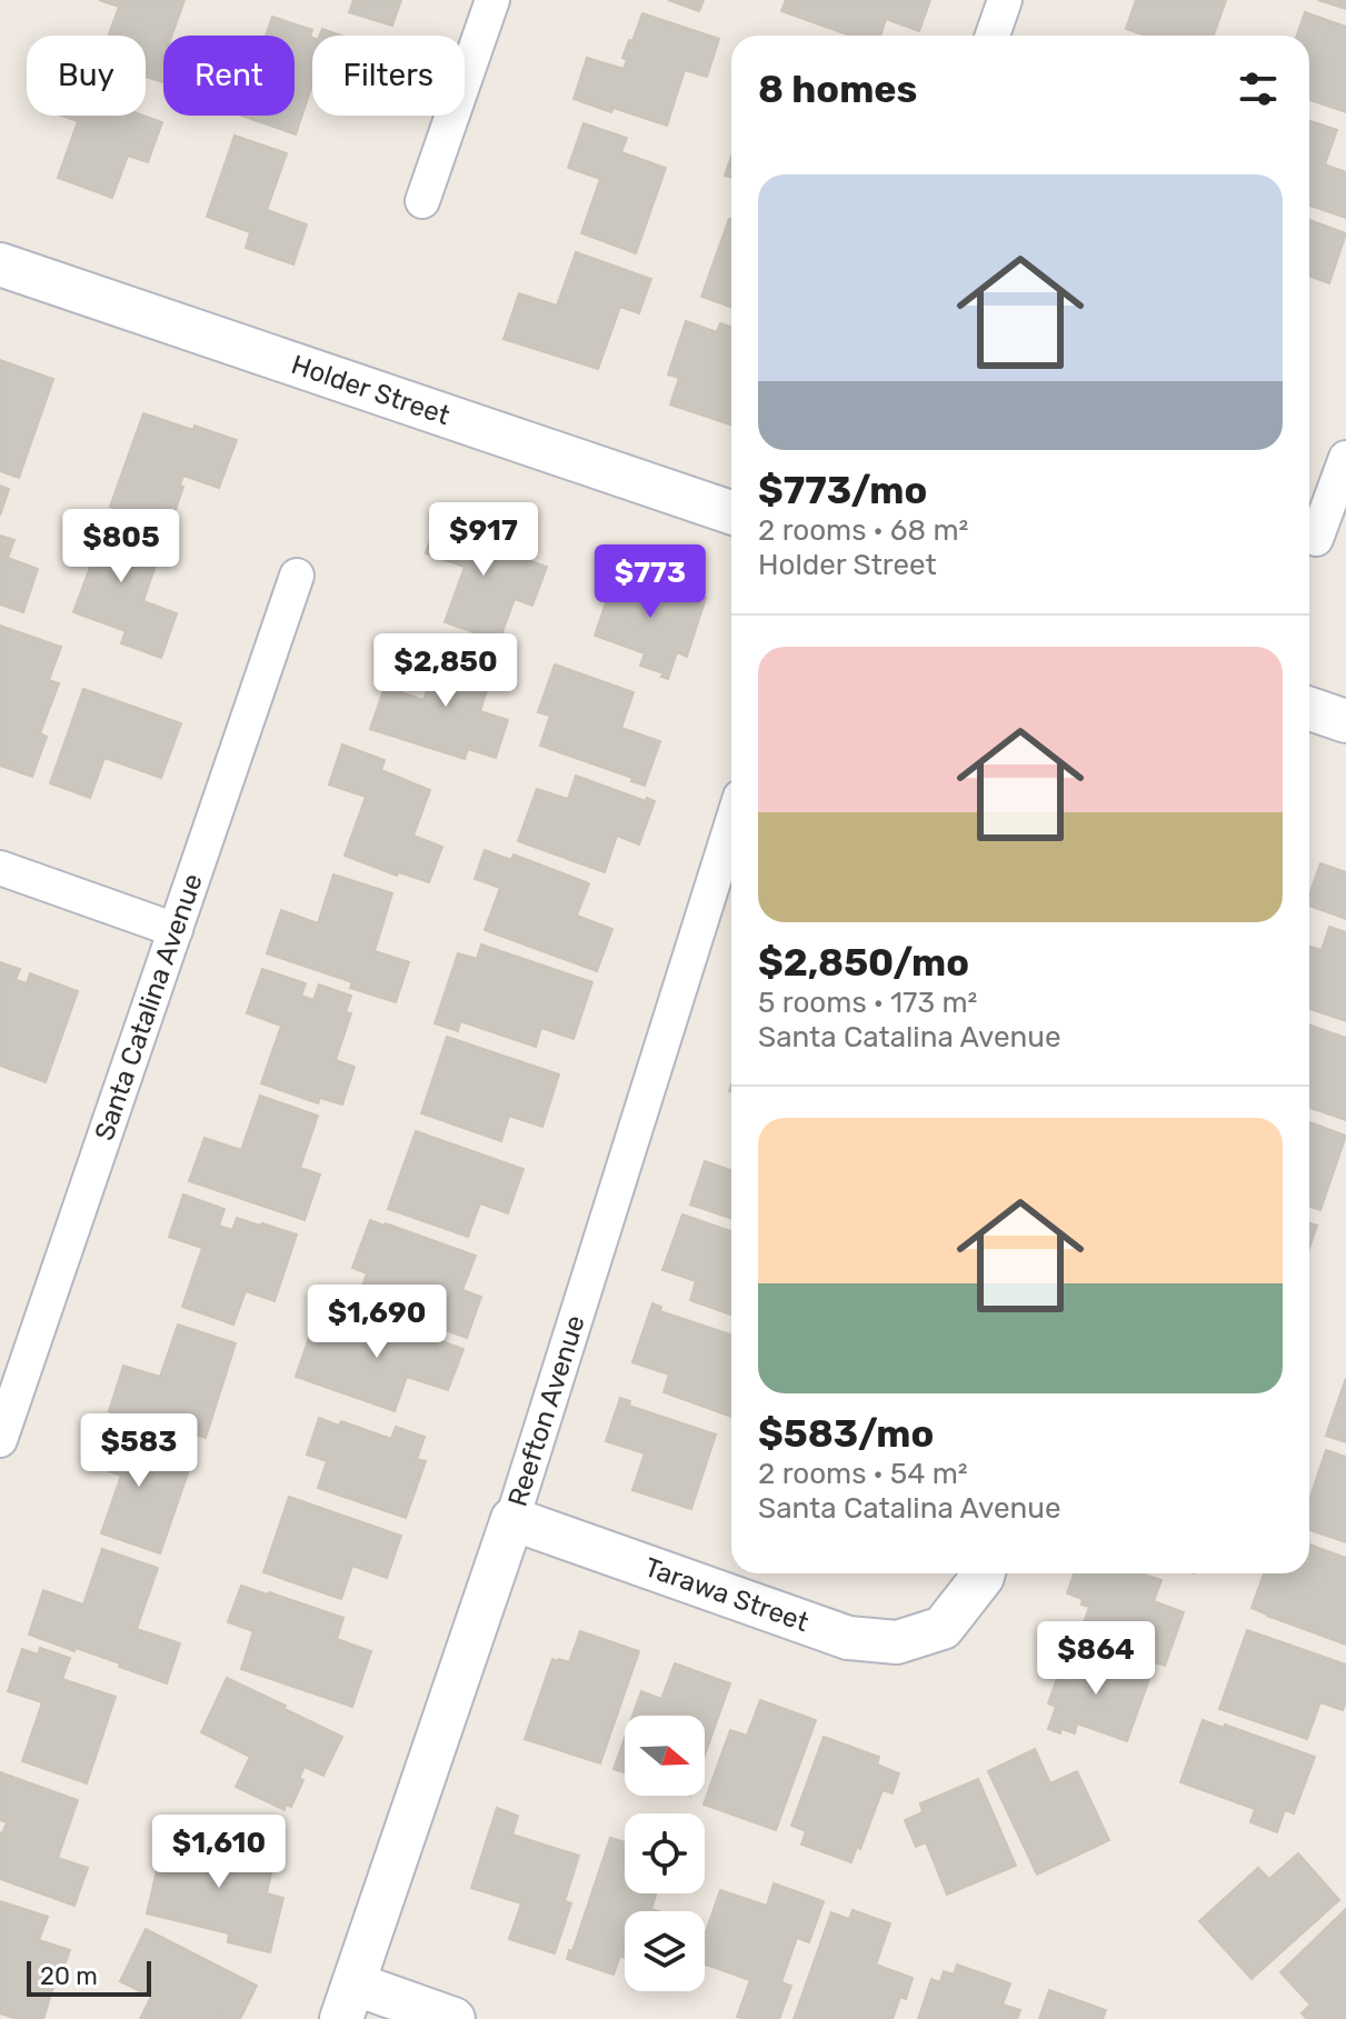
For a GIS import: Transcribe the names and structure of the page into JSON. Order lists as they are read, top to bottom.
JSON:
{
  "streets": {
    "street": [
      "Holder Street",
      "Santa Catalina Avenue",
      "Reefton Avenue",
      "Tarawa Street"
    ]
  },
  "crossings": [
    ["Reefton Avenue", "Tarawa Street"]
  ],
  "scale_bar": "20 m",
  "north": "right",
  "page": {
    "chip": ["Buy", "Rent", "Filters"],
    "heading": "8 homes",
    "list": [
      {
        "name": "$773/mo",
        "note": "2 rooms · 68 m² · Holder Street"
      },
      {
        "name": "$2,850/mo",
        "note": "5 rooms · 173 m² · Santa Catalina Avenue"
      },
      {
        "name": "$583/mo",
        "note": "2 rooms · 54 m² · Santa Catalina Avenue"
      }
    ],
    "price": [
      "$917",
      "$805",
      "$773",
      "$2,850",
      "$1,690",
      "$583",
      "$864",
      "$1,610"
    ],
    "scale": "20 m"
  }
}
